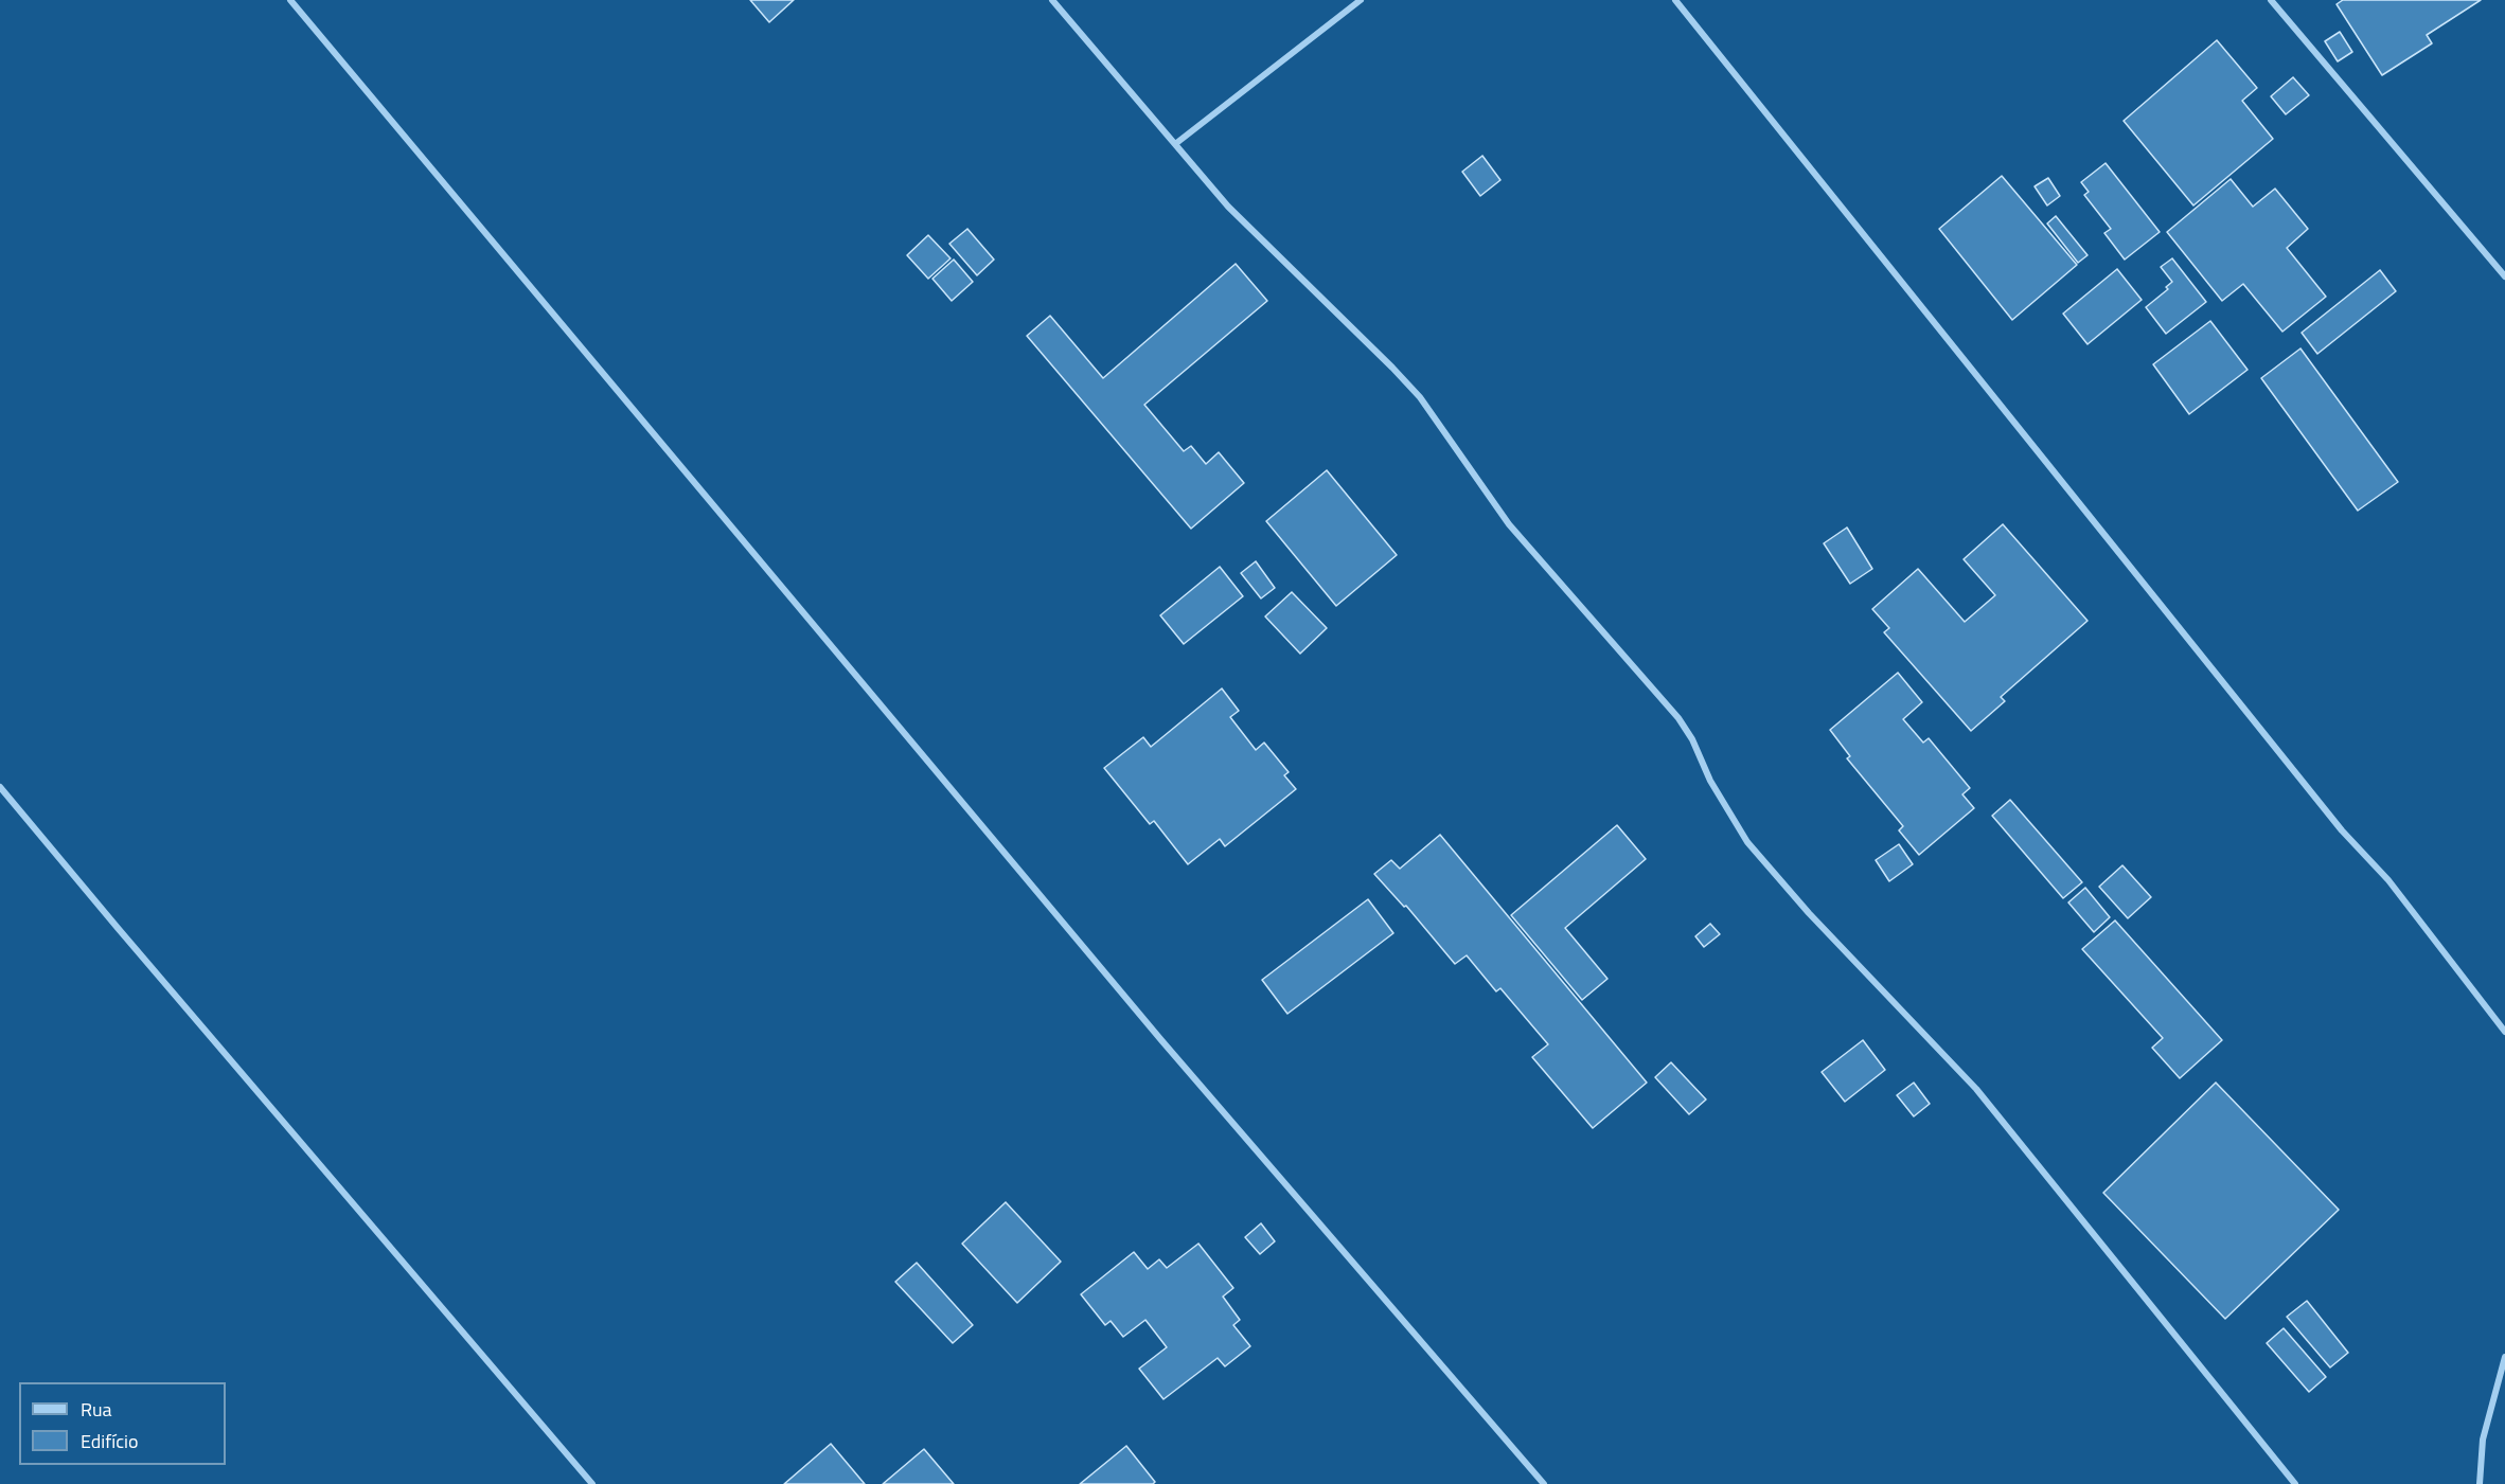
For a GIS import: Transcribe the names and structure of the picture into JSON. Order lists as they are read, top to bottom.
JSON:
{
  "legend": ["Rua", "Edifício"]
}
